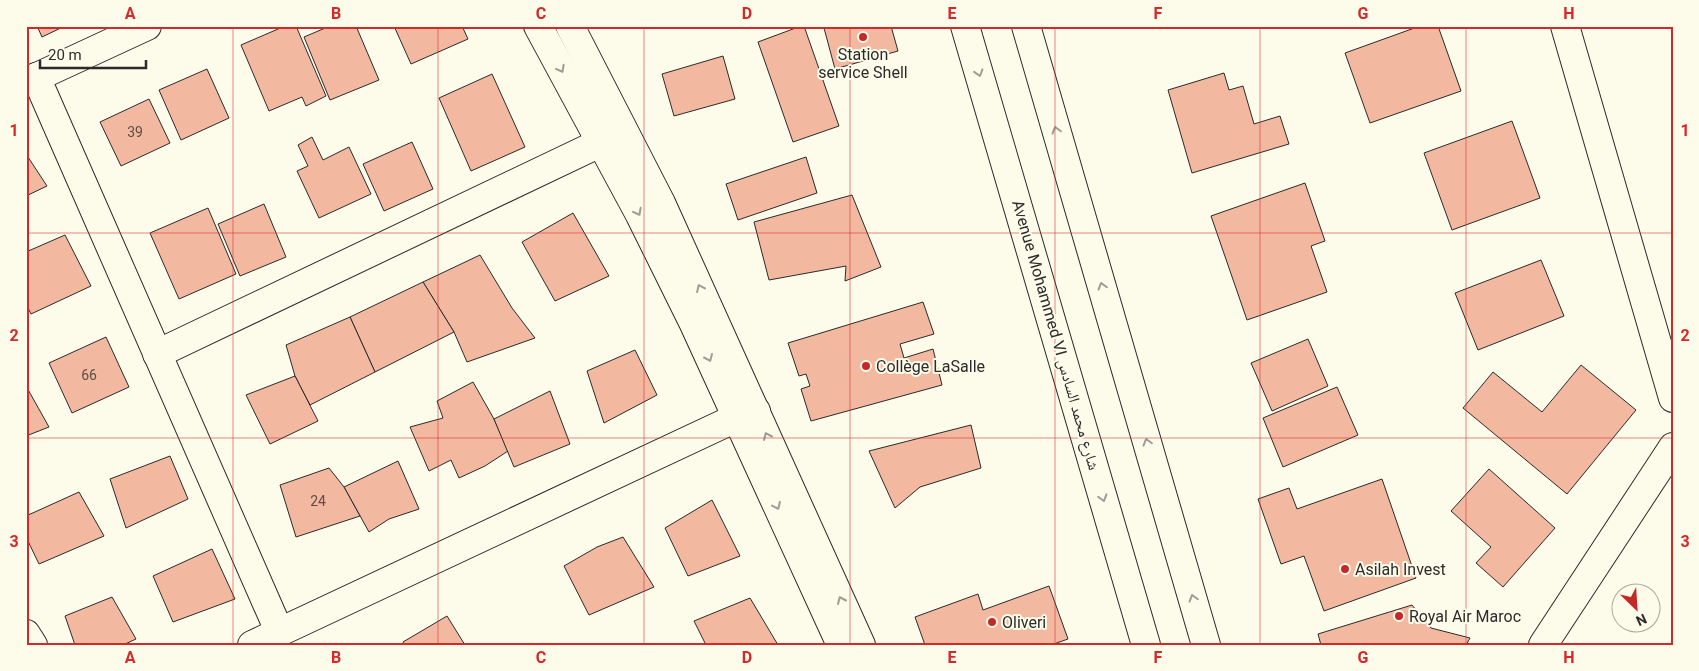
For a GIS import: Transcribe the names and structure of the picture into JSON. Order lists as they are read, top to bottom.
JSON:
{
  "streets": {
    "street": ["Avenue Mohammed VI شارع محمد السادس"]
  },
  "places": [
    "Station service Shell",
    "Collège LaSalle",
    "Asilah Invest",
    "Royal Air Maroc",
    "Oliveri"
  ],
  "house_numbers": ["39", "66", "24"],
  "scale_bar": "20 m",
  "north": "bottom right",
  "grid": {
    "columns": [
      "A",
      "B",
      "C",
      "D",
      "E",
      "F",
      "G",
      "H"
    ],
    "rows": ["1", "2", "3"]
  }
}
